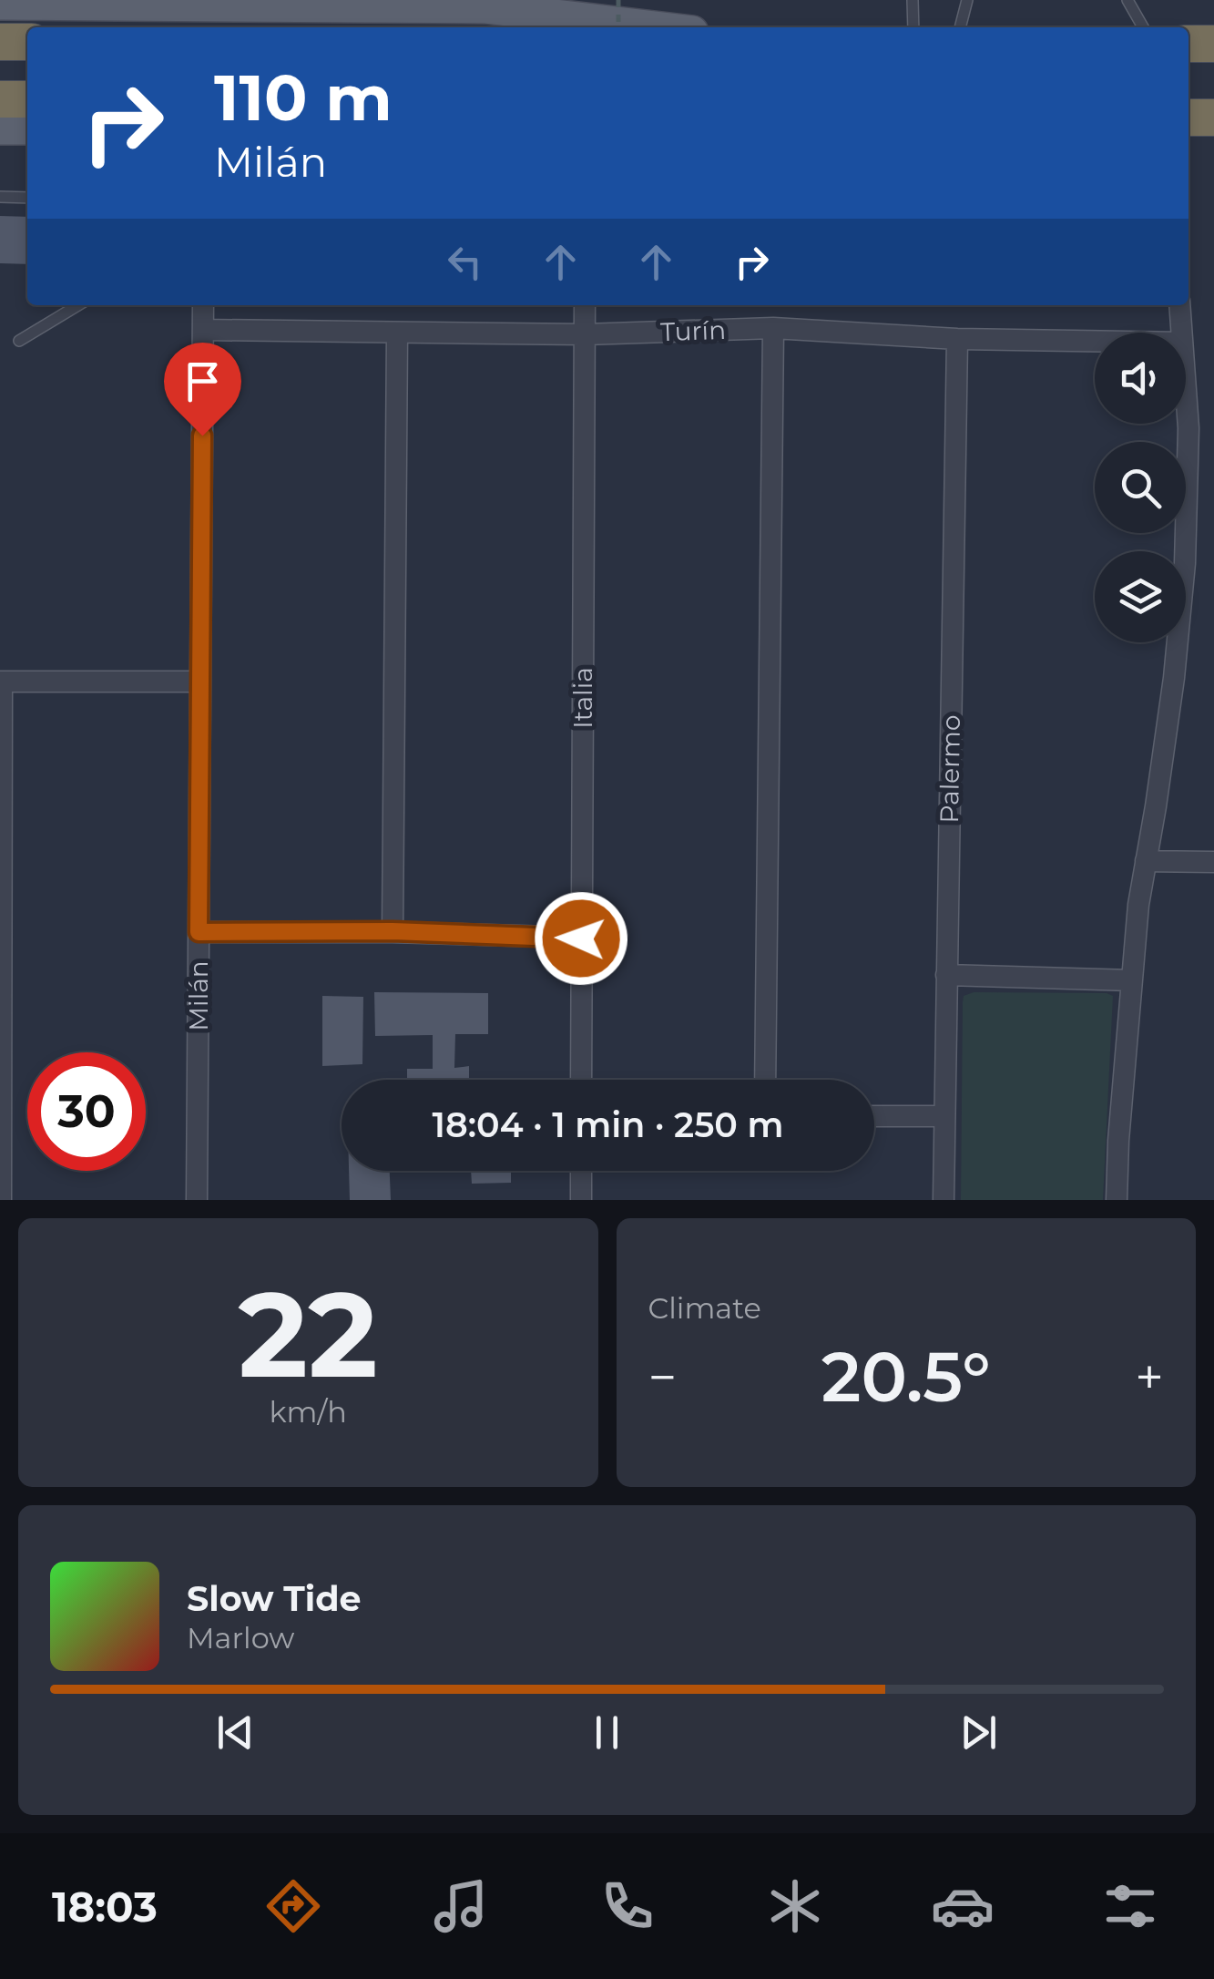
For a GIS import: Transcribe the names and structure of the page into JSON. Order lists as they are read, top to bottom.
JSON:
{
  "streets": {
    "street": [
      "Turín",
      "Italia",
      "Palermo",
      "Milán"
    ]
  },
  "crossings": [
    ["Turín", "Italia"],
    ["Turín", "Palermo"],
    ["Turín", "Milán"]
  ],
  "page": {
    "turn": ["110 m", "Milán"],
    "limit": "30",
    "trip": "18:04 · 1 min · 250 m",
    "tile": [
      ["22", "km/h"],
      "Climate"
    ],
    "heat": ["−", "20.5°", "+"],
    "song": ["Slow Tide", "Marlow"],
    "tabs": "18:03"
  }
}
